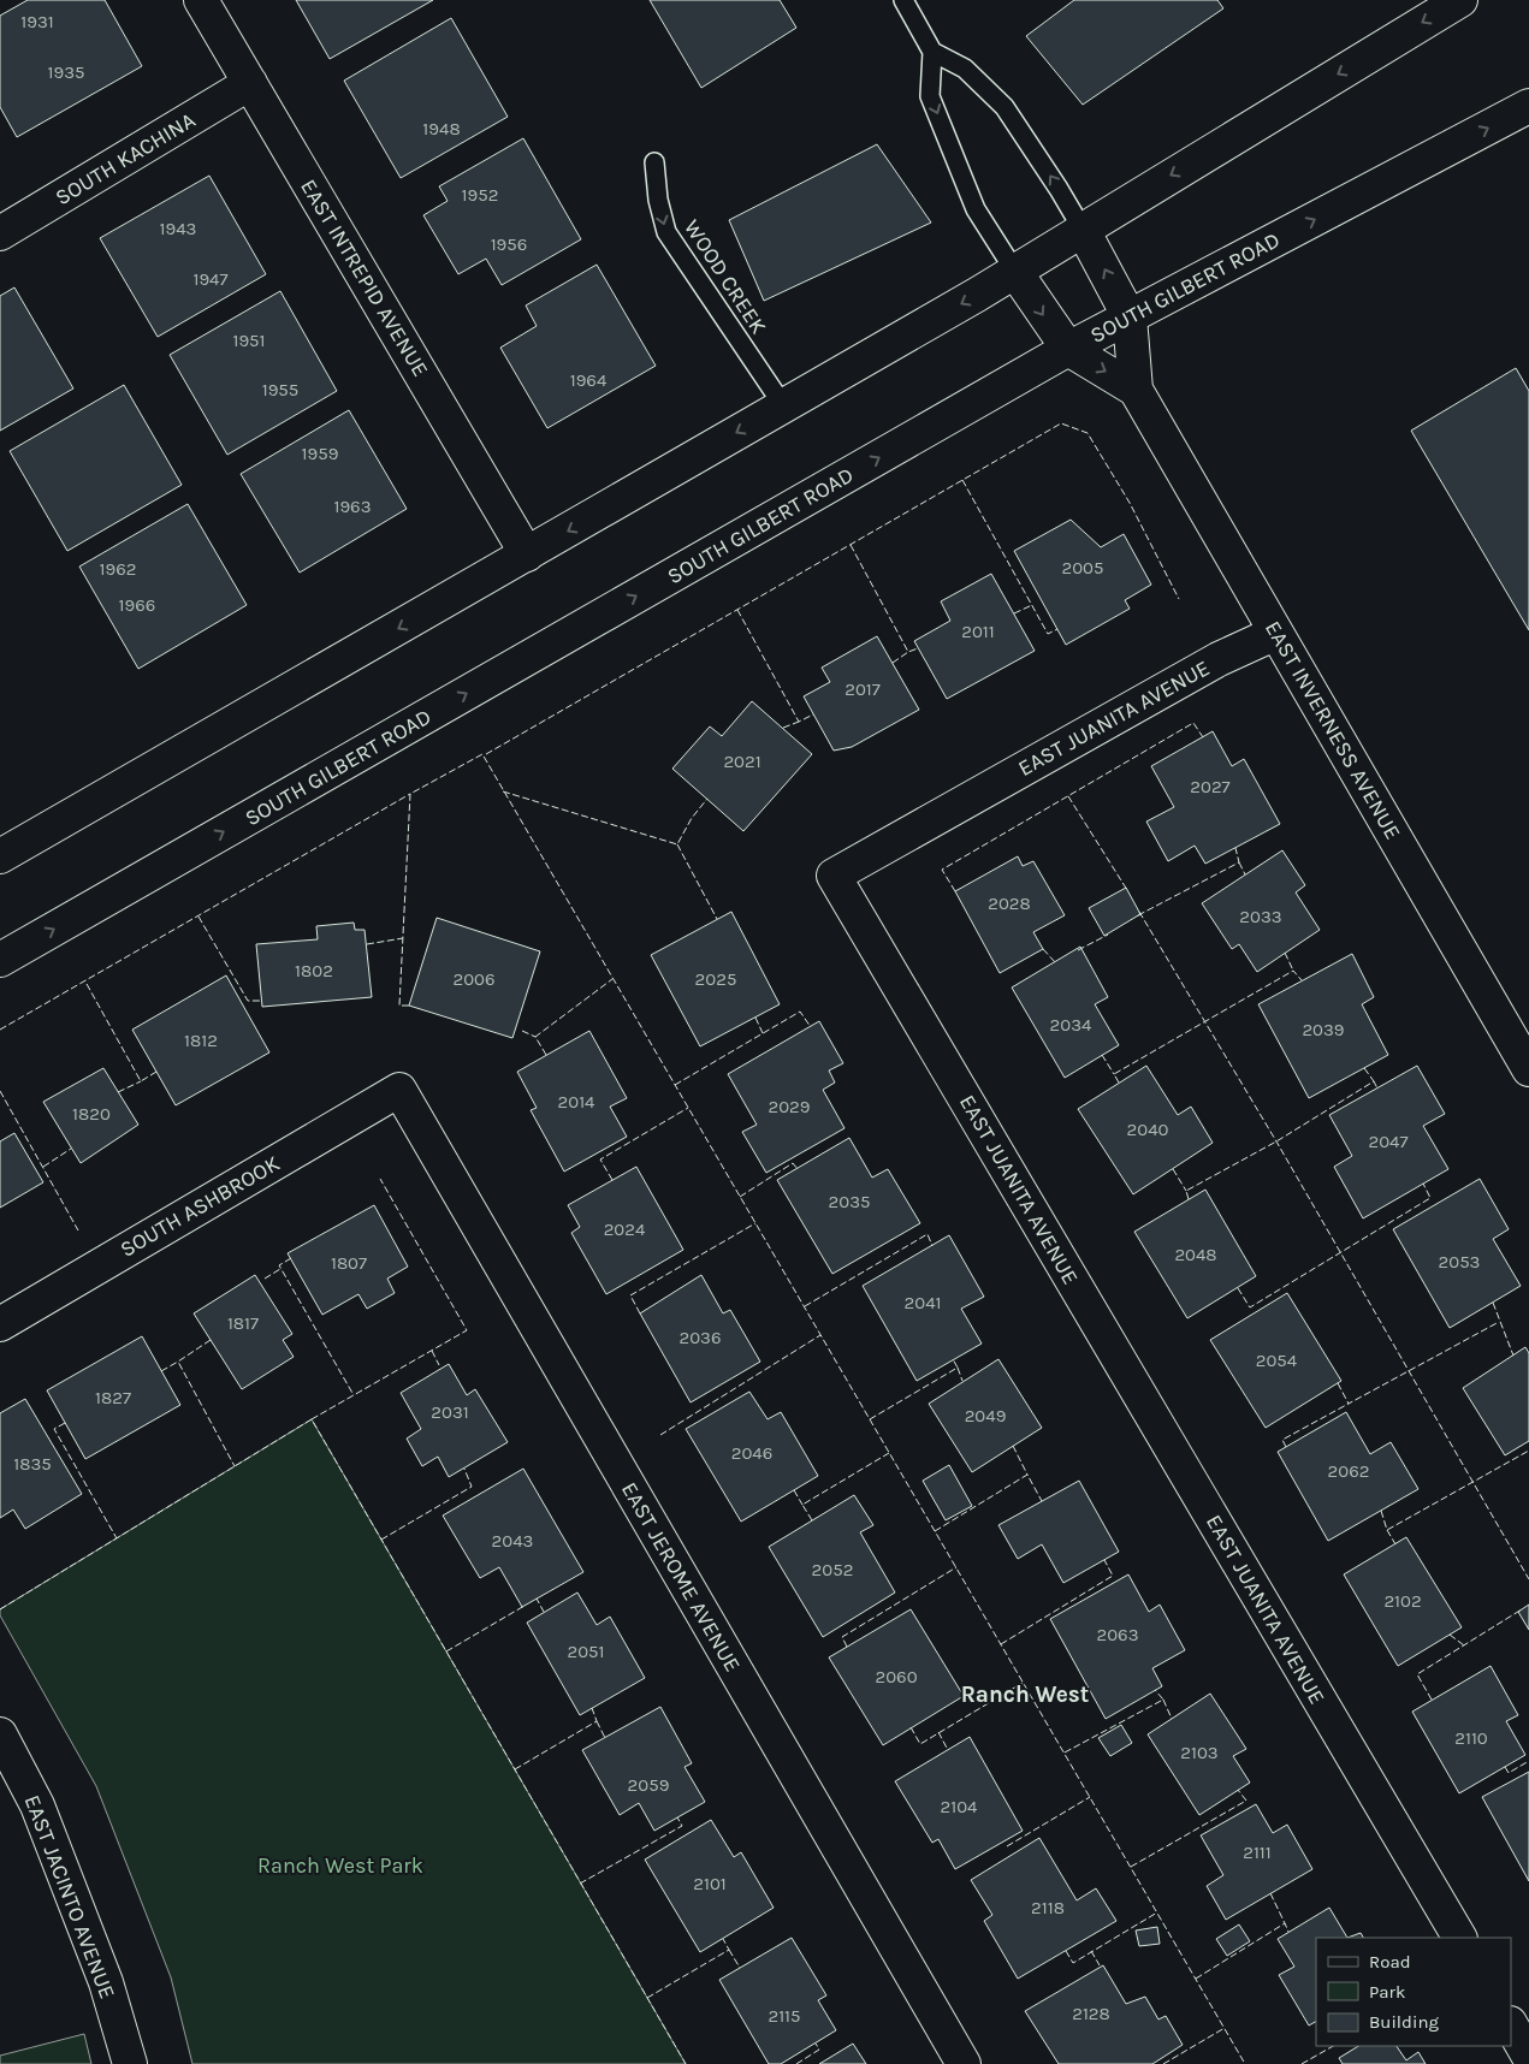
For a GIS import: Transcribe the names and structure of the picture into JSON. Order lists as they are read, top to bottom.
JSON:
{
  "streets": {
    "street": [
      "SOUTH KACHINA",
      "EAST INTREPID AVENUE",
      "SOUTH GILBERT ROAD",
      "EAST JUANITA AVENUE",
      "EAST INVERNESS AVENUE",
      "SOUTH ASHBROOK",
      "EAST JEROME AVENUE",
      "EAST JACINTO AVENUE"
    ],
    "lane": ["WOOD CREEK"]
  },
  "crossings": [
    ["SOUTH KACHINA", "EAST INTREPID AVENUE"],
    ["SOUTH GILBERT ROAD", "EAST INVERNESS AVENUE"],
    ["EAST JUANITA AVENUE", "EAST INVERNESS AVENUE"],
    ["SOUTH ASHBROOK", "EAST JEROME AVENUE"]
  ],
  "one_way": ["WOOD CREEK"],
  "districts": ["Ranch West"],
  "parks": ["Ranch West Park"],
  "house_numbers": [
    "1931",
    "1935",
    "1948",
    "1952",
    "1943",
    "1956",
    "1947",
    "1951",
    "1964",
    "1955",
    "1959",
    "1963",
    "2005",
    "1962",
    "1966",
    "2011",
    "2017",
    "2021",
    "2027",
    "2028",
    "2033",
    "1802",
    "2006",
    "2025",
    "2034",
    "2039",
    "1812",
    "2014",
    "2029",
    "1820",
    "2040",
    "2047",
    "2035",
    "2024",
    "2048",
    "2053",
    "1807",
    "2041",
    "1817",
    "2036",
    "2054",
    "1827",
    "2031",
    "2049",
    "2046",
    "1835",
    "2062",
    "2043",
    "2052",
    "2102",
    "2063",
    "2051",
    "2060",
    "2110",
    "2103",
    "2059",
    "2104",
    "2111",
    "2101",
    "2118",
    "2128",
    "2115"
  ],
  "legend": ["Road", "Park", "Building"]
}
